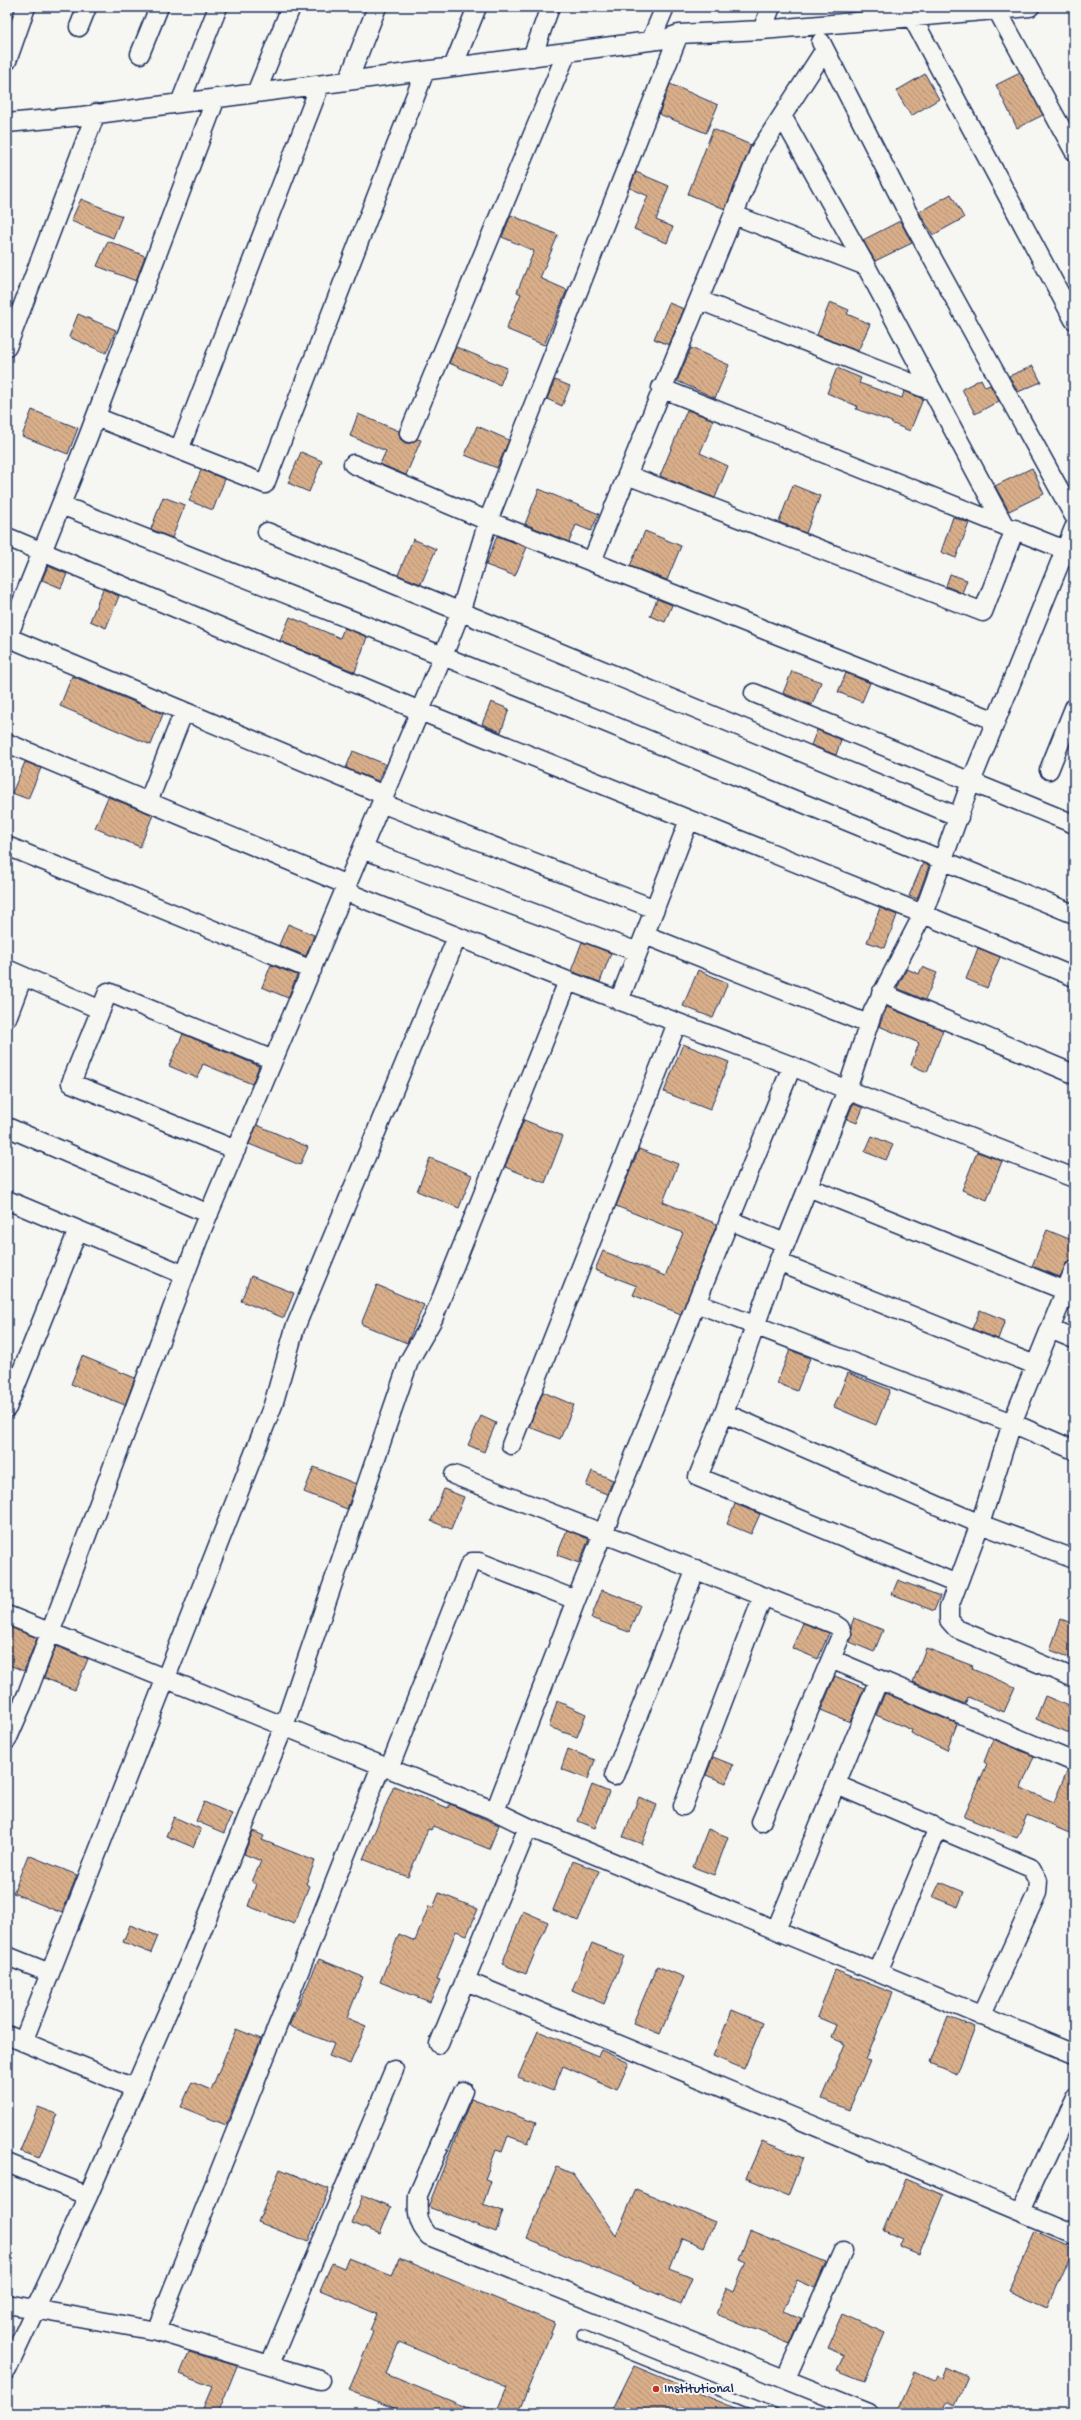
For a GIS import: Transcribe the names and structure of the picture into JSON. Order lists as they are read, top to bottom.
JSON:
{
  "places": ["Institutional"]
}
